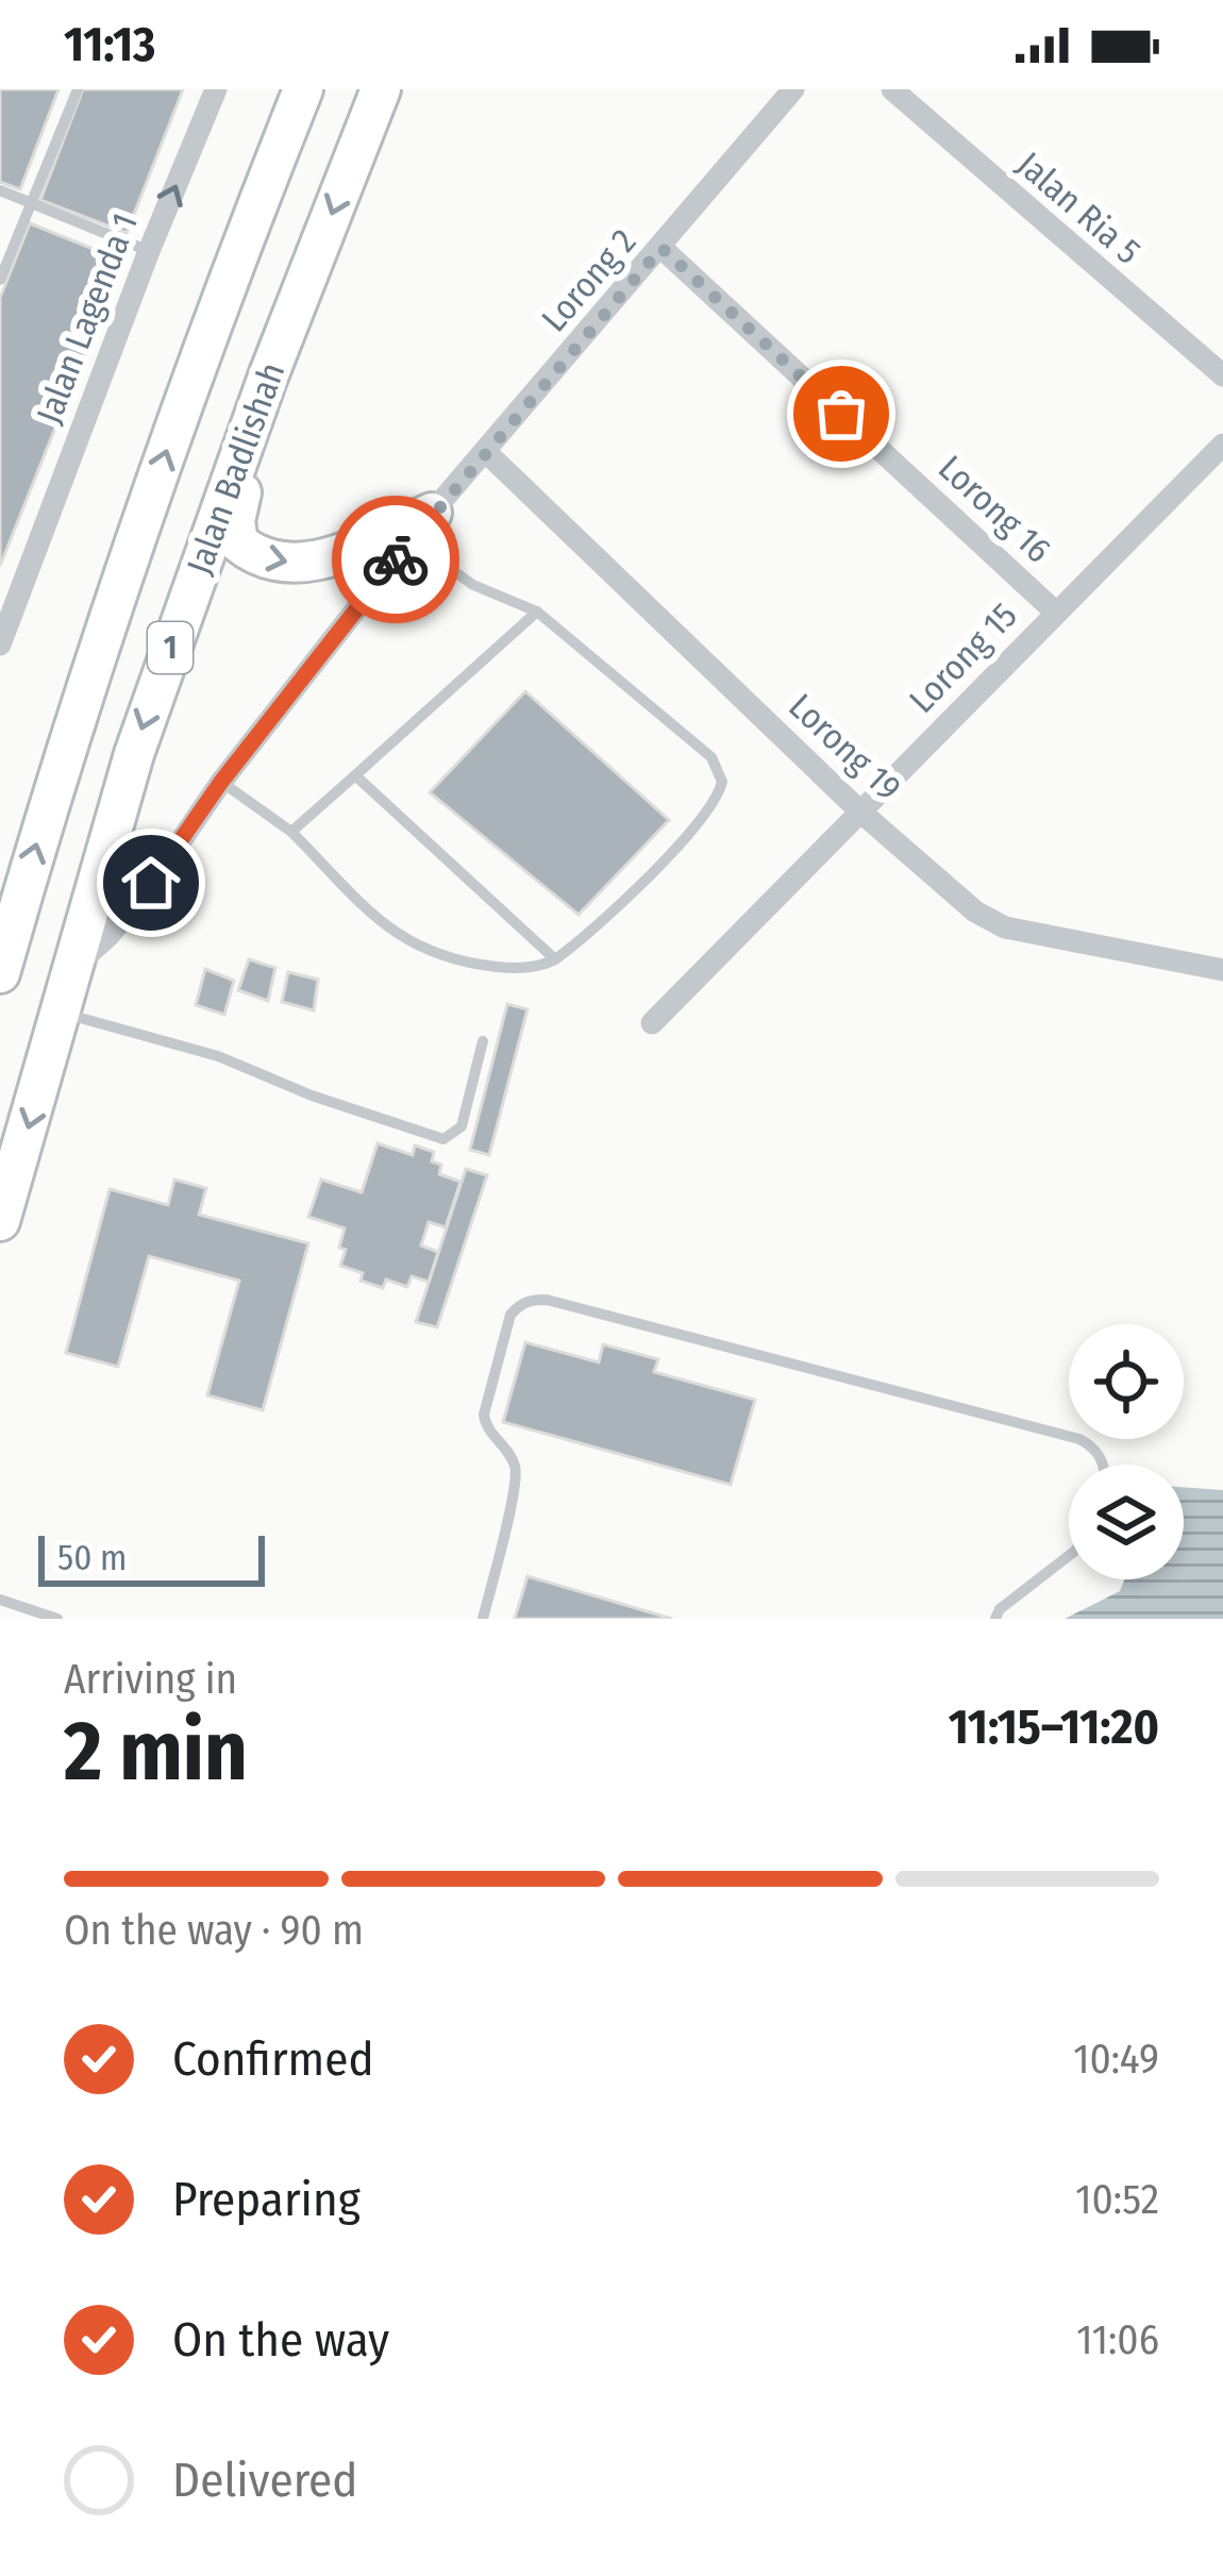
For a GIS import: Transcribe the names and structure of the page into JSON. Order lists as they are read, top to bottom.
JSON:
{
  "streets": {
    "main road": ["Jalan Badlishah", "1"],
    "street": [
      "Jalan Ria 5",
      "Lorong 2",
      "Jalan Lagenda 1",
      "Lorong 16",
      "Lorong 15",
      "Lorong 19"
    ]
  },
  "crossings": [
    ["Lorong 2", "Jalan Badlishah"],
    ["Lorong 2", "Lorong 16"],
    ["Lorong 2", "Lorong 19"],
    ["Lorong 16", "Lorong 15"],
    ["Lorong 15", "Lorong 19"]
  ],
  "scale_bar": "50 m",
  "page": {
    "status": "11:13",
    "scale": "50 m",
    "heading": ["2 min", "Arriving in", "11:15–11:20"],
    "bar": "On the way · 90 m",
    "list": [
      ["Confirmed", "10:49"],
      ["Preparing", "10:52"],
      ["On the way", "11:06"],
      "Delivered"
    ]
  }
}
